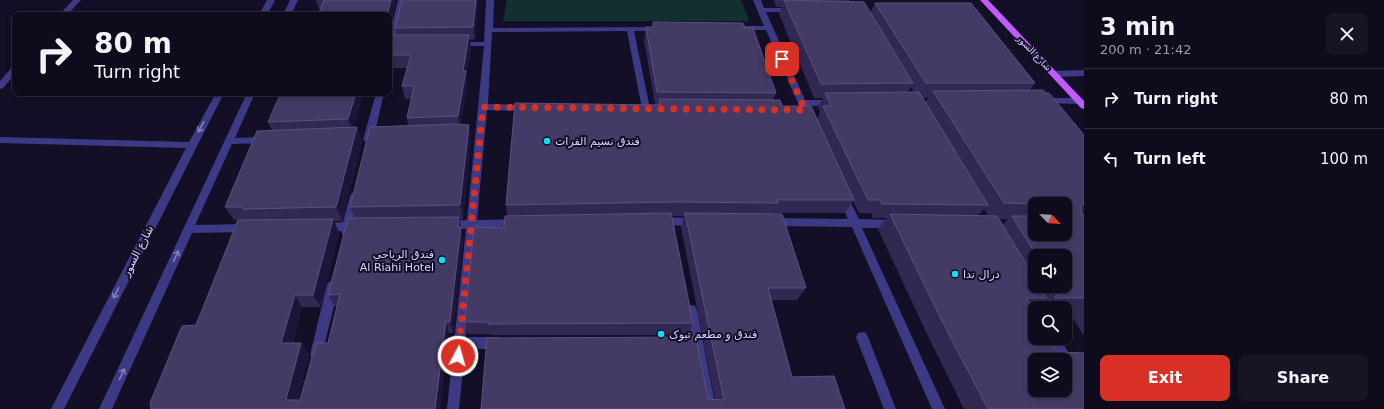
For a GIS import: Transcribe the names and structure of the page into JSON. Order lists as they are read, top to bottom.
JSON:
{
  "streets": {
    "main road": ["شارع السور"]
  },
  "one_way": ["شارع السور"],
  "places": [
    "فندق نسيم الفرات",
    "فندق الرياحي Al Riahi Hotel",
    "درال ندا",
    "فندق و مطعم تبوک"
  ],
  "north": "bottom right",
  "page": {
    "heading": ["3 min", "200 m · 21:42"],
    "turn": ["80 m", "Turn right"],
    "list": [
      {
        "name": "Turn right",
        "value": "80 m"
      },
      {
        "name": "Turn left",
        "value": "100 m"
      }
    ],
    "buttons": ["Exit", "Share"]
  }
}
